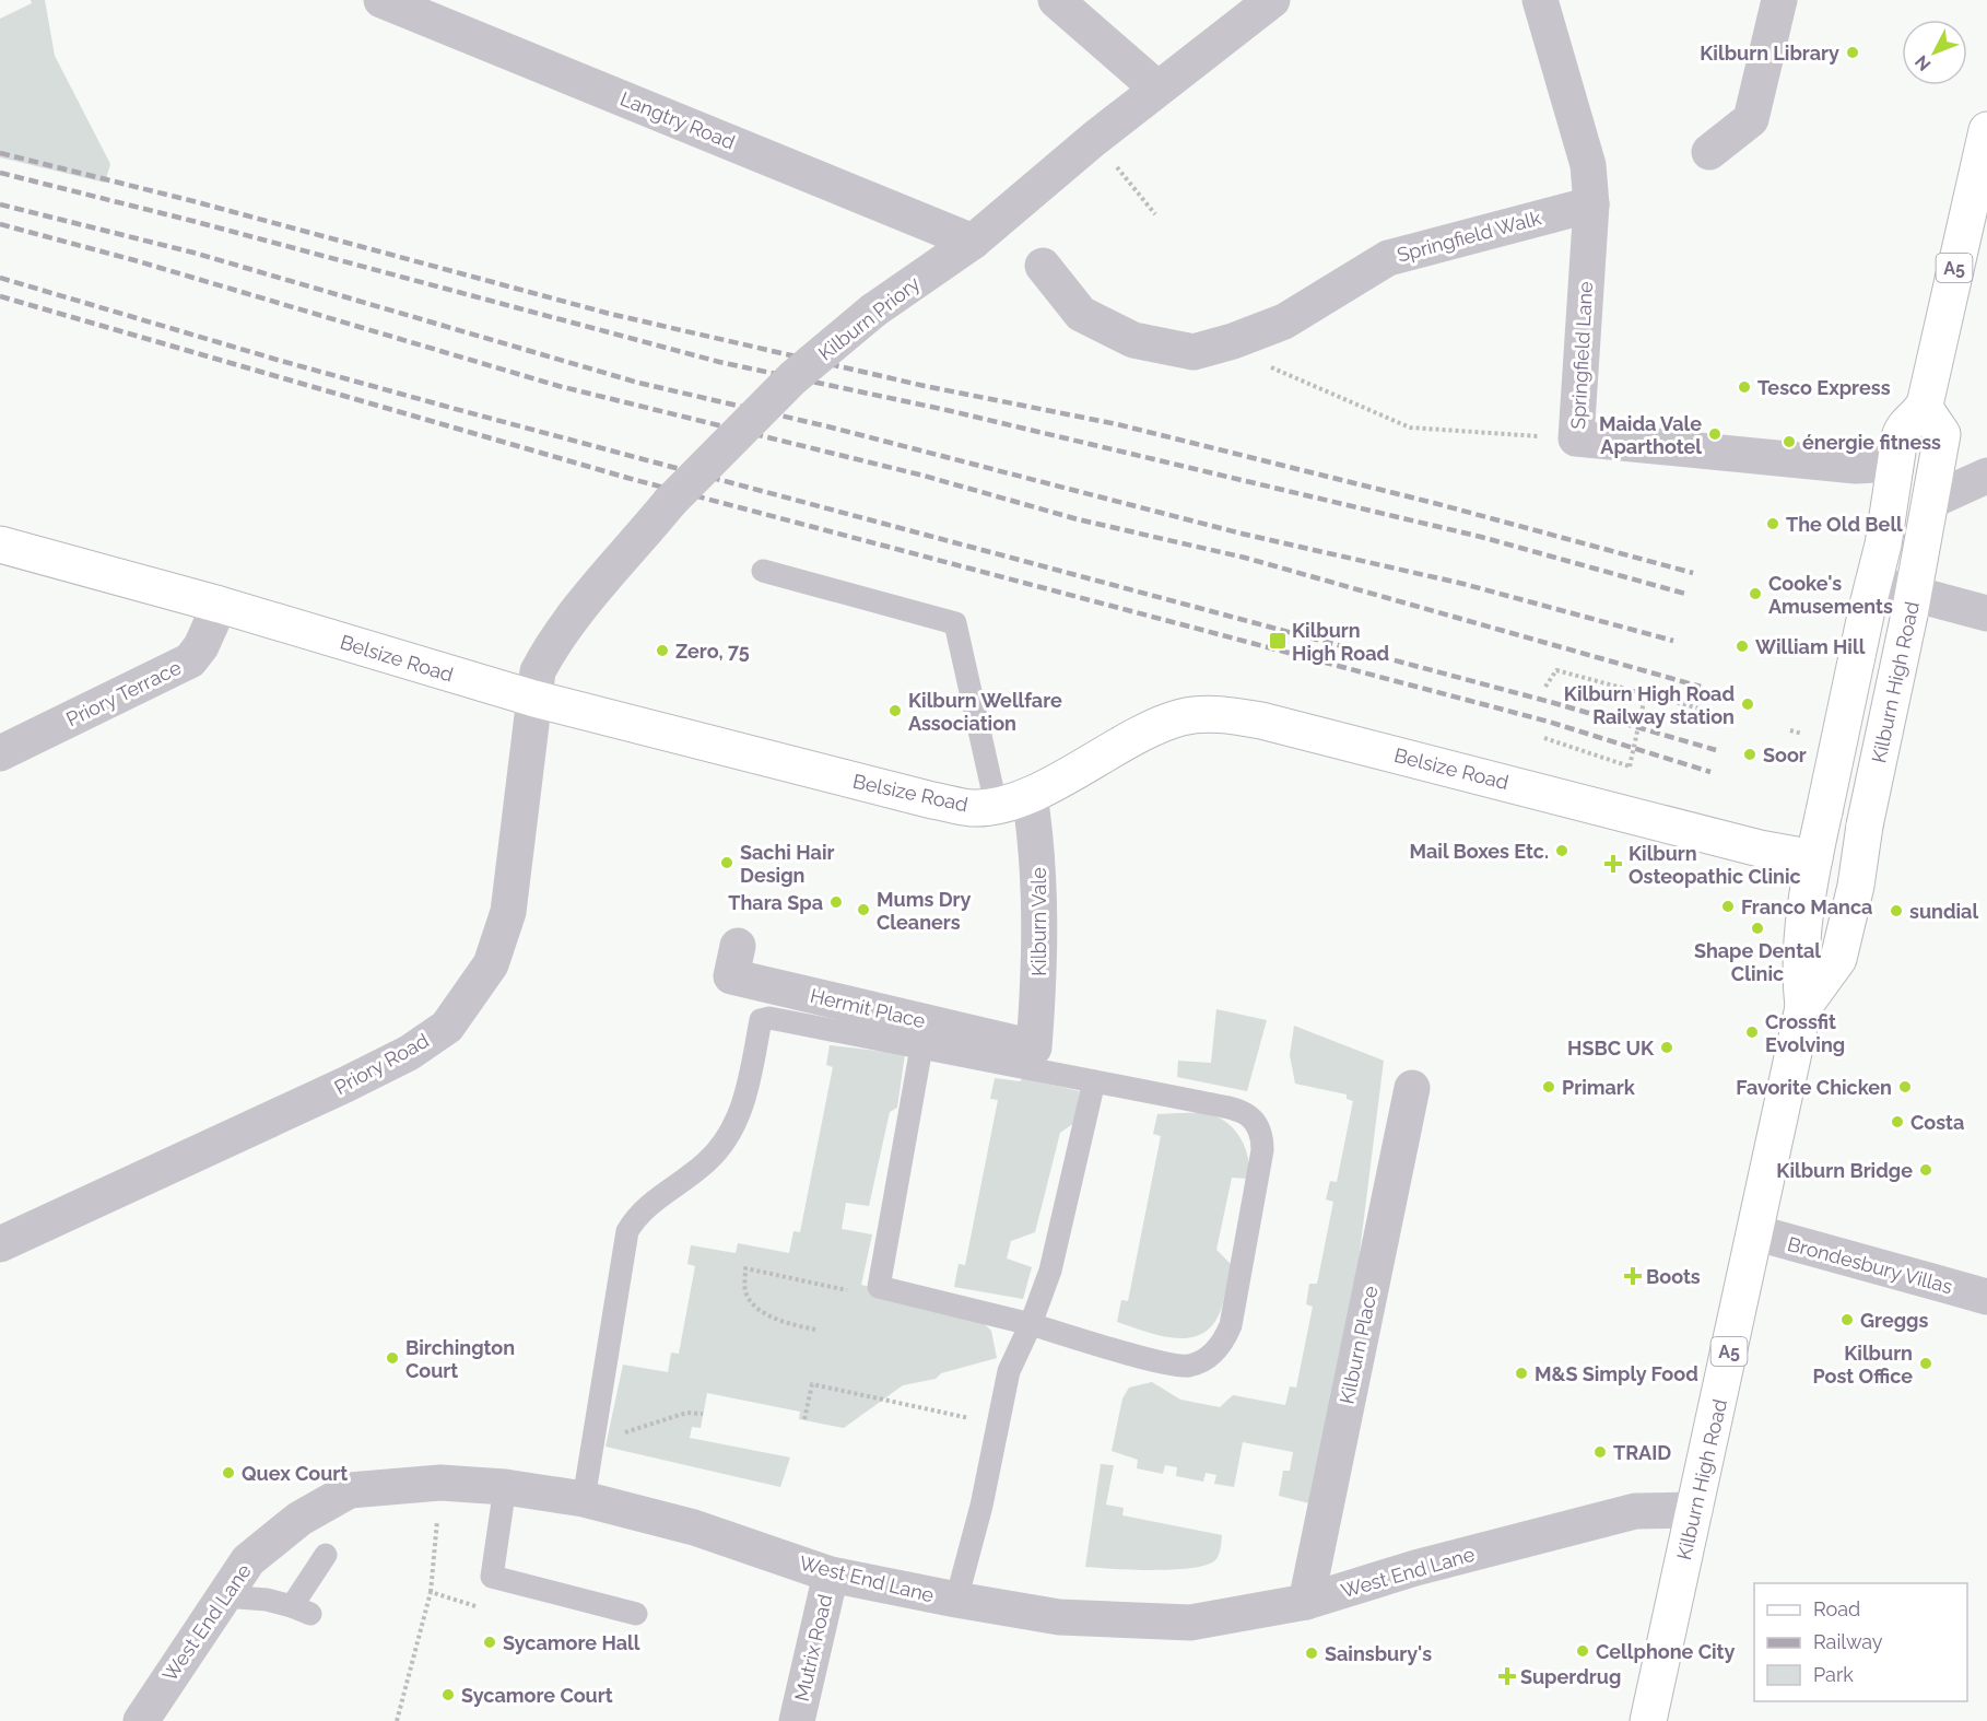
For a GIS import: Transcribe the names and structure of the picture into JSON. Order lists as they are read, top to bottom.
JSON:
{
  "streets": {
    "main road": ["A5", "Belsize Road", "Kilburn High Road"],
    "street": [
      "Langtry Road",
      "Springfield Walk",
      "Kilburn Priory",
      "Springfield Lane",
      "Priory Terrace",
      "Kilburn Vale",
      "Hermit Place",
      "Priory Road",
      "Brondesbury Villas",
      "Kilburn Place",
      "West End Lane",
      "Mutrix Road"
    ]
  },
  "crossings": [
    ["Langtry Road", "Kilburn Priory"],
    ["Springfield Walk", "Springfield Lane"],
    ["A5", "Kilburn High Road"],
    ["Kilburn Priory", "Belsize Road"],
    ["Kilburn Priory", "Priory Road"],
    ["Springfield Lane", "Kilburn High Road"],
    ["Belsize Road", "Kilburn High Road"],
    ["Belsize Road", "Priory Terrace"],
    ["Belsize Road", "Kilburn Vale"],
    ["Belsize Road", "Priory Road"],
    ["Kilburn High Road", "Brondesbury Villas"],
    ["Kilburn High Road", "West End Lane"],
    ["Kilburn Vale", "Hermit Place"],
    ["Kilburn Place", "West End Lane"],
    ["West End Lane", "Mutrix Road"]
  ],
  "places": {
    "other": [
      "Kilburn Library",
      "Tesco Express",
      "Maida Vale Aparthotel",
      "énergie fitness",
      "The Old Bell",
      "Cooke's Amusements",
      "William Hill",
      "Zero, 75",
      "Kilburn High Road Railway station",
      "Kilburn Wellfare Association",
      "Soor",
      "Mail Boxes Etc.",
      "Sachi Hair Design",
      "Thara Spa",
      "Franco Manca",
      "Mums Dry Cleaners",
      "sundial",
      "Shape Dental Clinic",
      "Crossfit Evolving",
      "HSBC UK",
      "Primark",
      "Favorite Chicken",
      "Costa",
      "Kilburn Bridge",
      "Greggs",
      "Birchington Court",
      "Kilburn Post Office",
      "M&S Simply Food",
      "TRAID",
      "Quex Court",
      "Sycamore Hall",
      "Cellphone City",
      "Sainsbury's",
      "Sycamore Court"
    ],
    "transit": ["Kilburn High Road"],
    "health": ["Kilburn Osteopathic Clinic", "Boots", "Superdrug"]
  },
  "legend": ["Road", "Railway", "Park"],
  "north": "bottom left"
}
